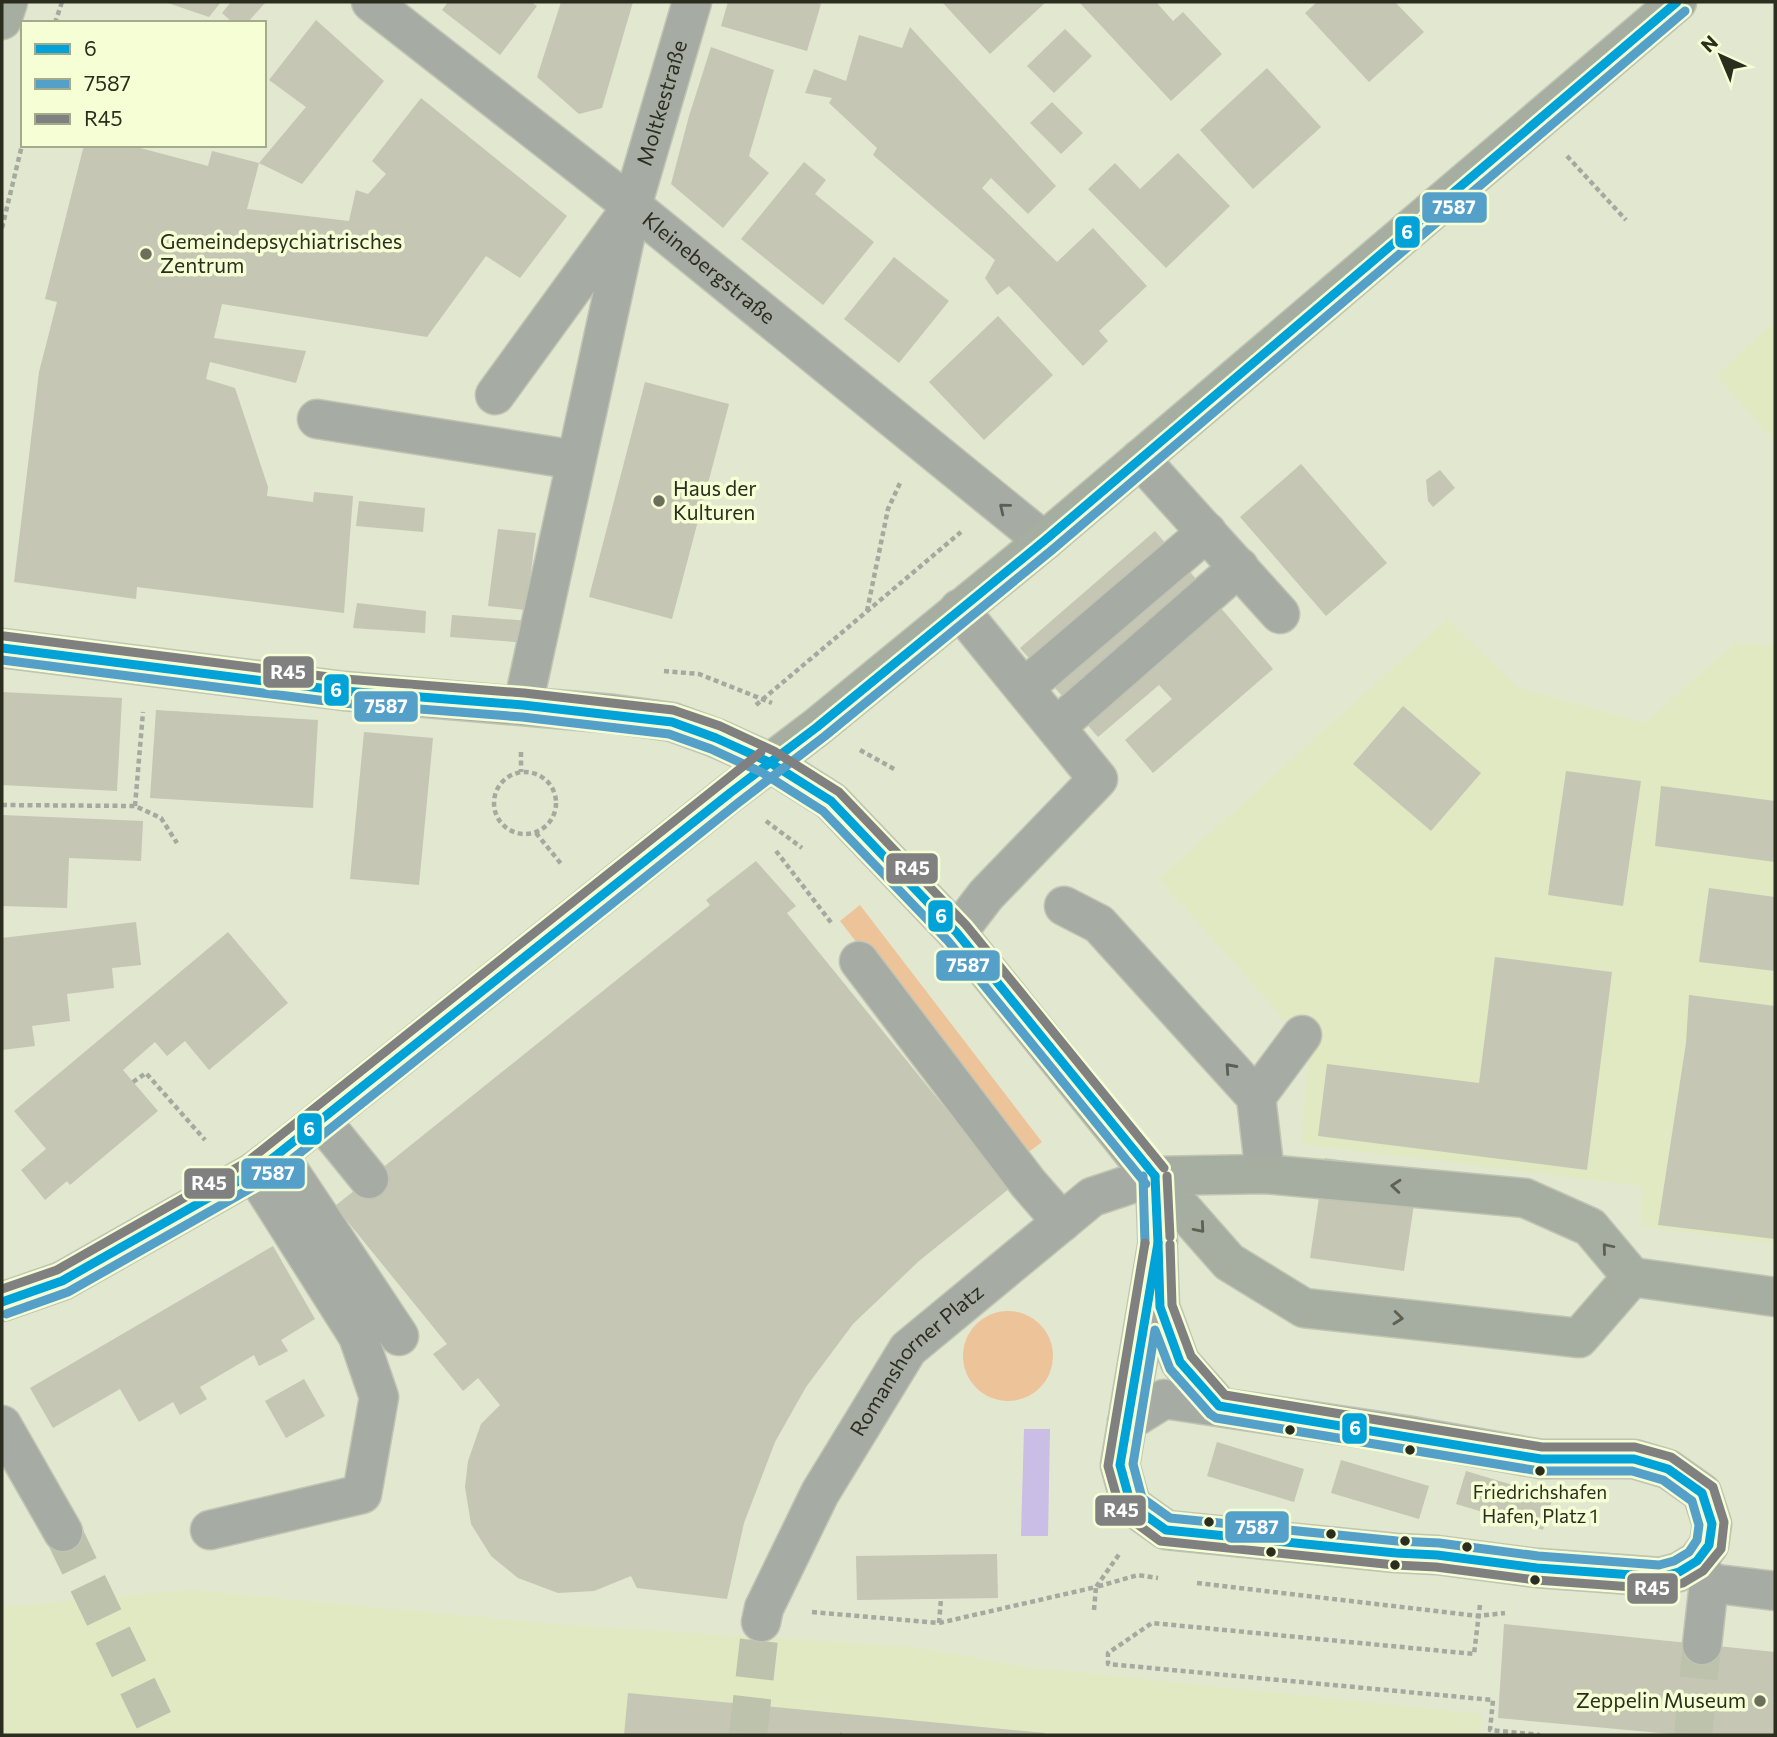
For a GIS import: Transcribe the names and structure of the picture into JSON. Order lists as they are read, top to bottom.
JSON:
{
  "streets": {
    "main road": ["Romanshorner Platz"],
    "street": ["Moltkestraße", "Kleinebergstraße"]
  },
  "crossings": [
    ["Moltkestraße", "Kleinebergstraße"]
  ],
  "places": [
    "Gemeindepsychiatrisches Zentrum",
    "Haus der Kulturen",
    "Friedrichshafen Hafen, Platz 1",
    "Zeppelin Museum"
  ],
  "lines": ["transit line 6", "transit line 7587", "transit line R45"],
  "legend": ["6", "7587", "R45"],
  "north": "top left"
}
